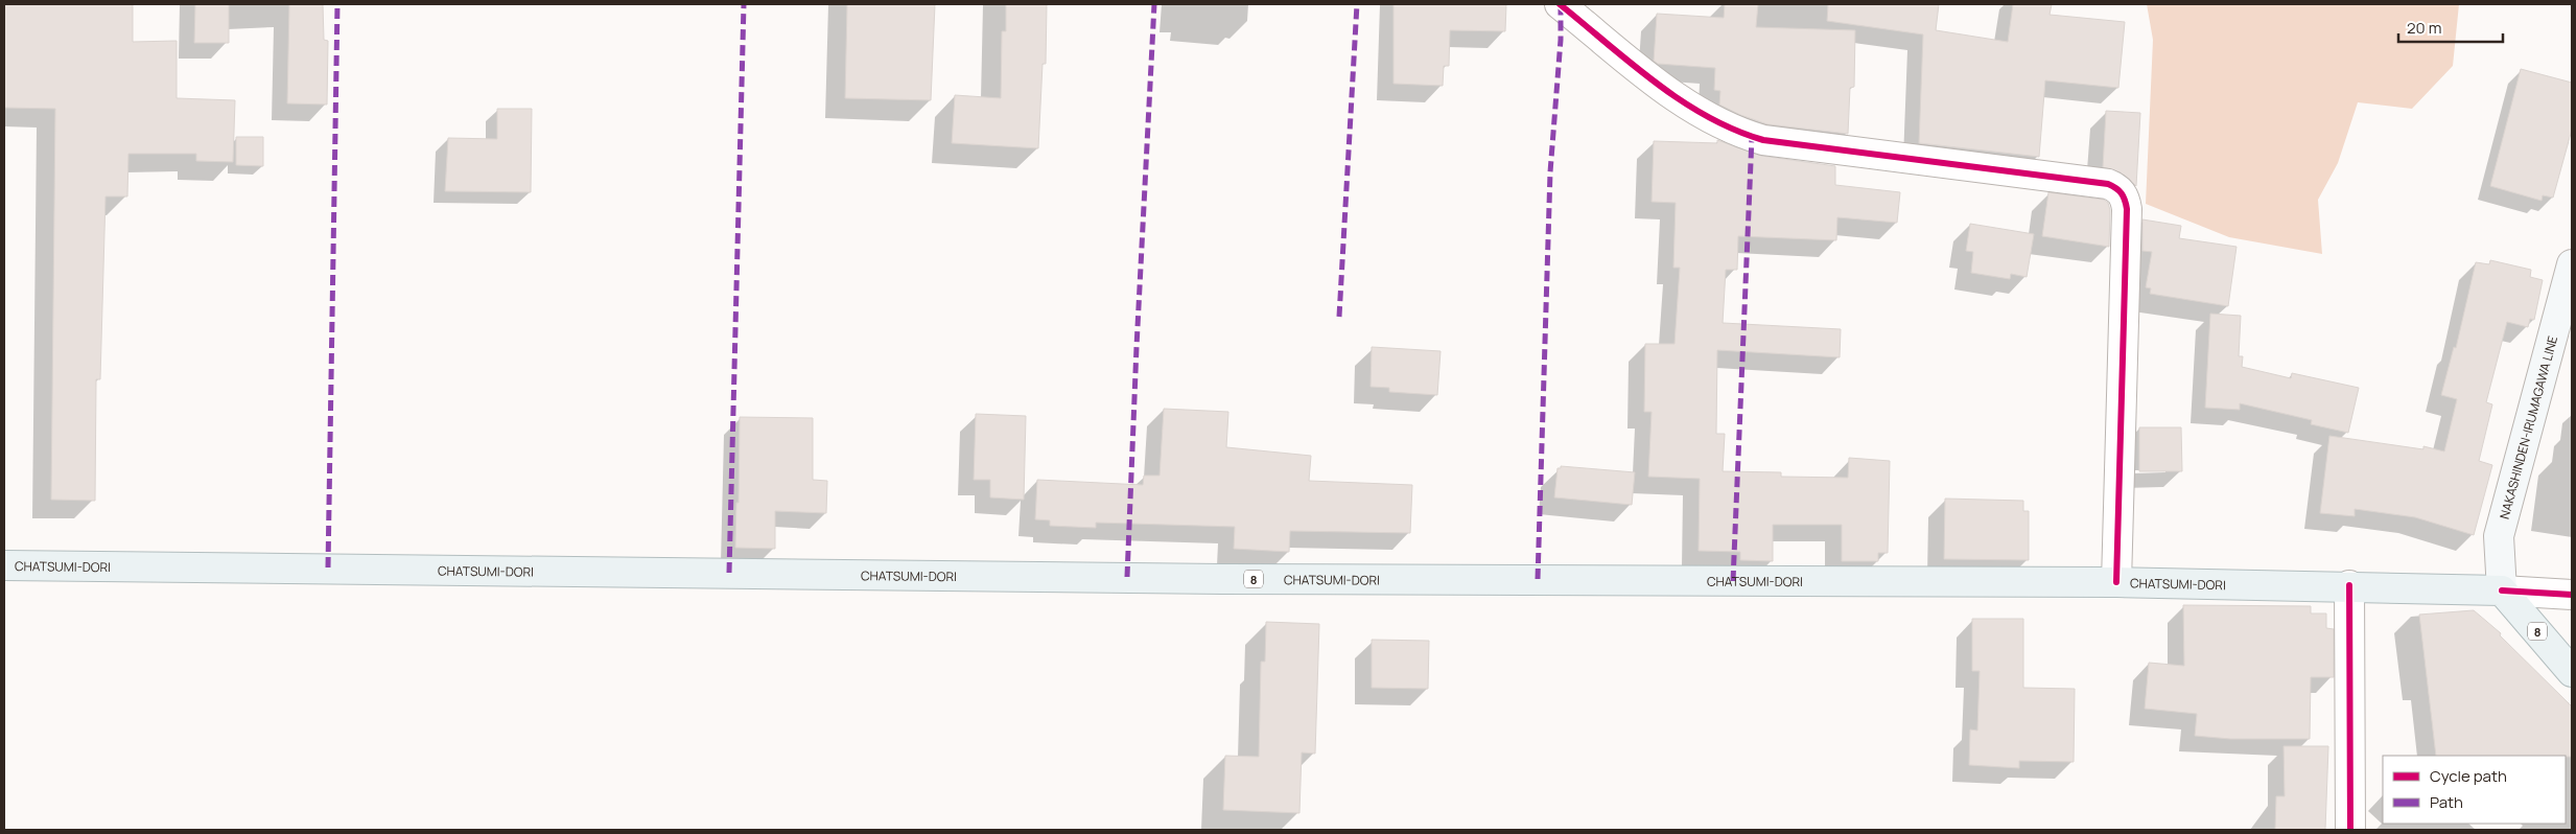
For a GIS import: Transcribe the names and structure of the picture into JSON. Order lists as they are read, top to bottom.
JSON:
{
  "streets": {
    "main road": ["NAKASHINDEN-IRUMAGAWA LINE", "CHATSUMI-DORI", "8"]
  },
  "crossings": [
    ["NAKASHINDEN-IRUMAGAWA LINE", "CHATSUMI-DORI"],
    ["NAKASHINDEN-IRUMAGAWA LINE", "8"],
    ["CHATSUMI-DORI", "8"]
  ],
  "legend": ["Cycle path", "Path"],
  "scale_bar": "20 m"
}
